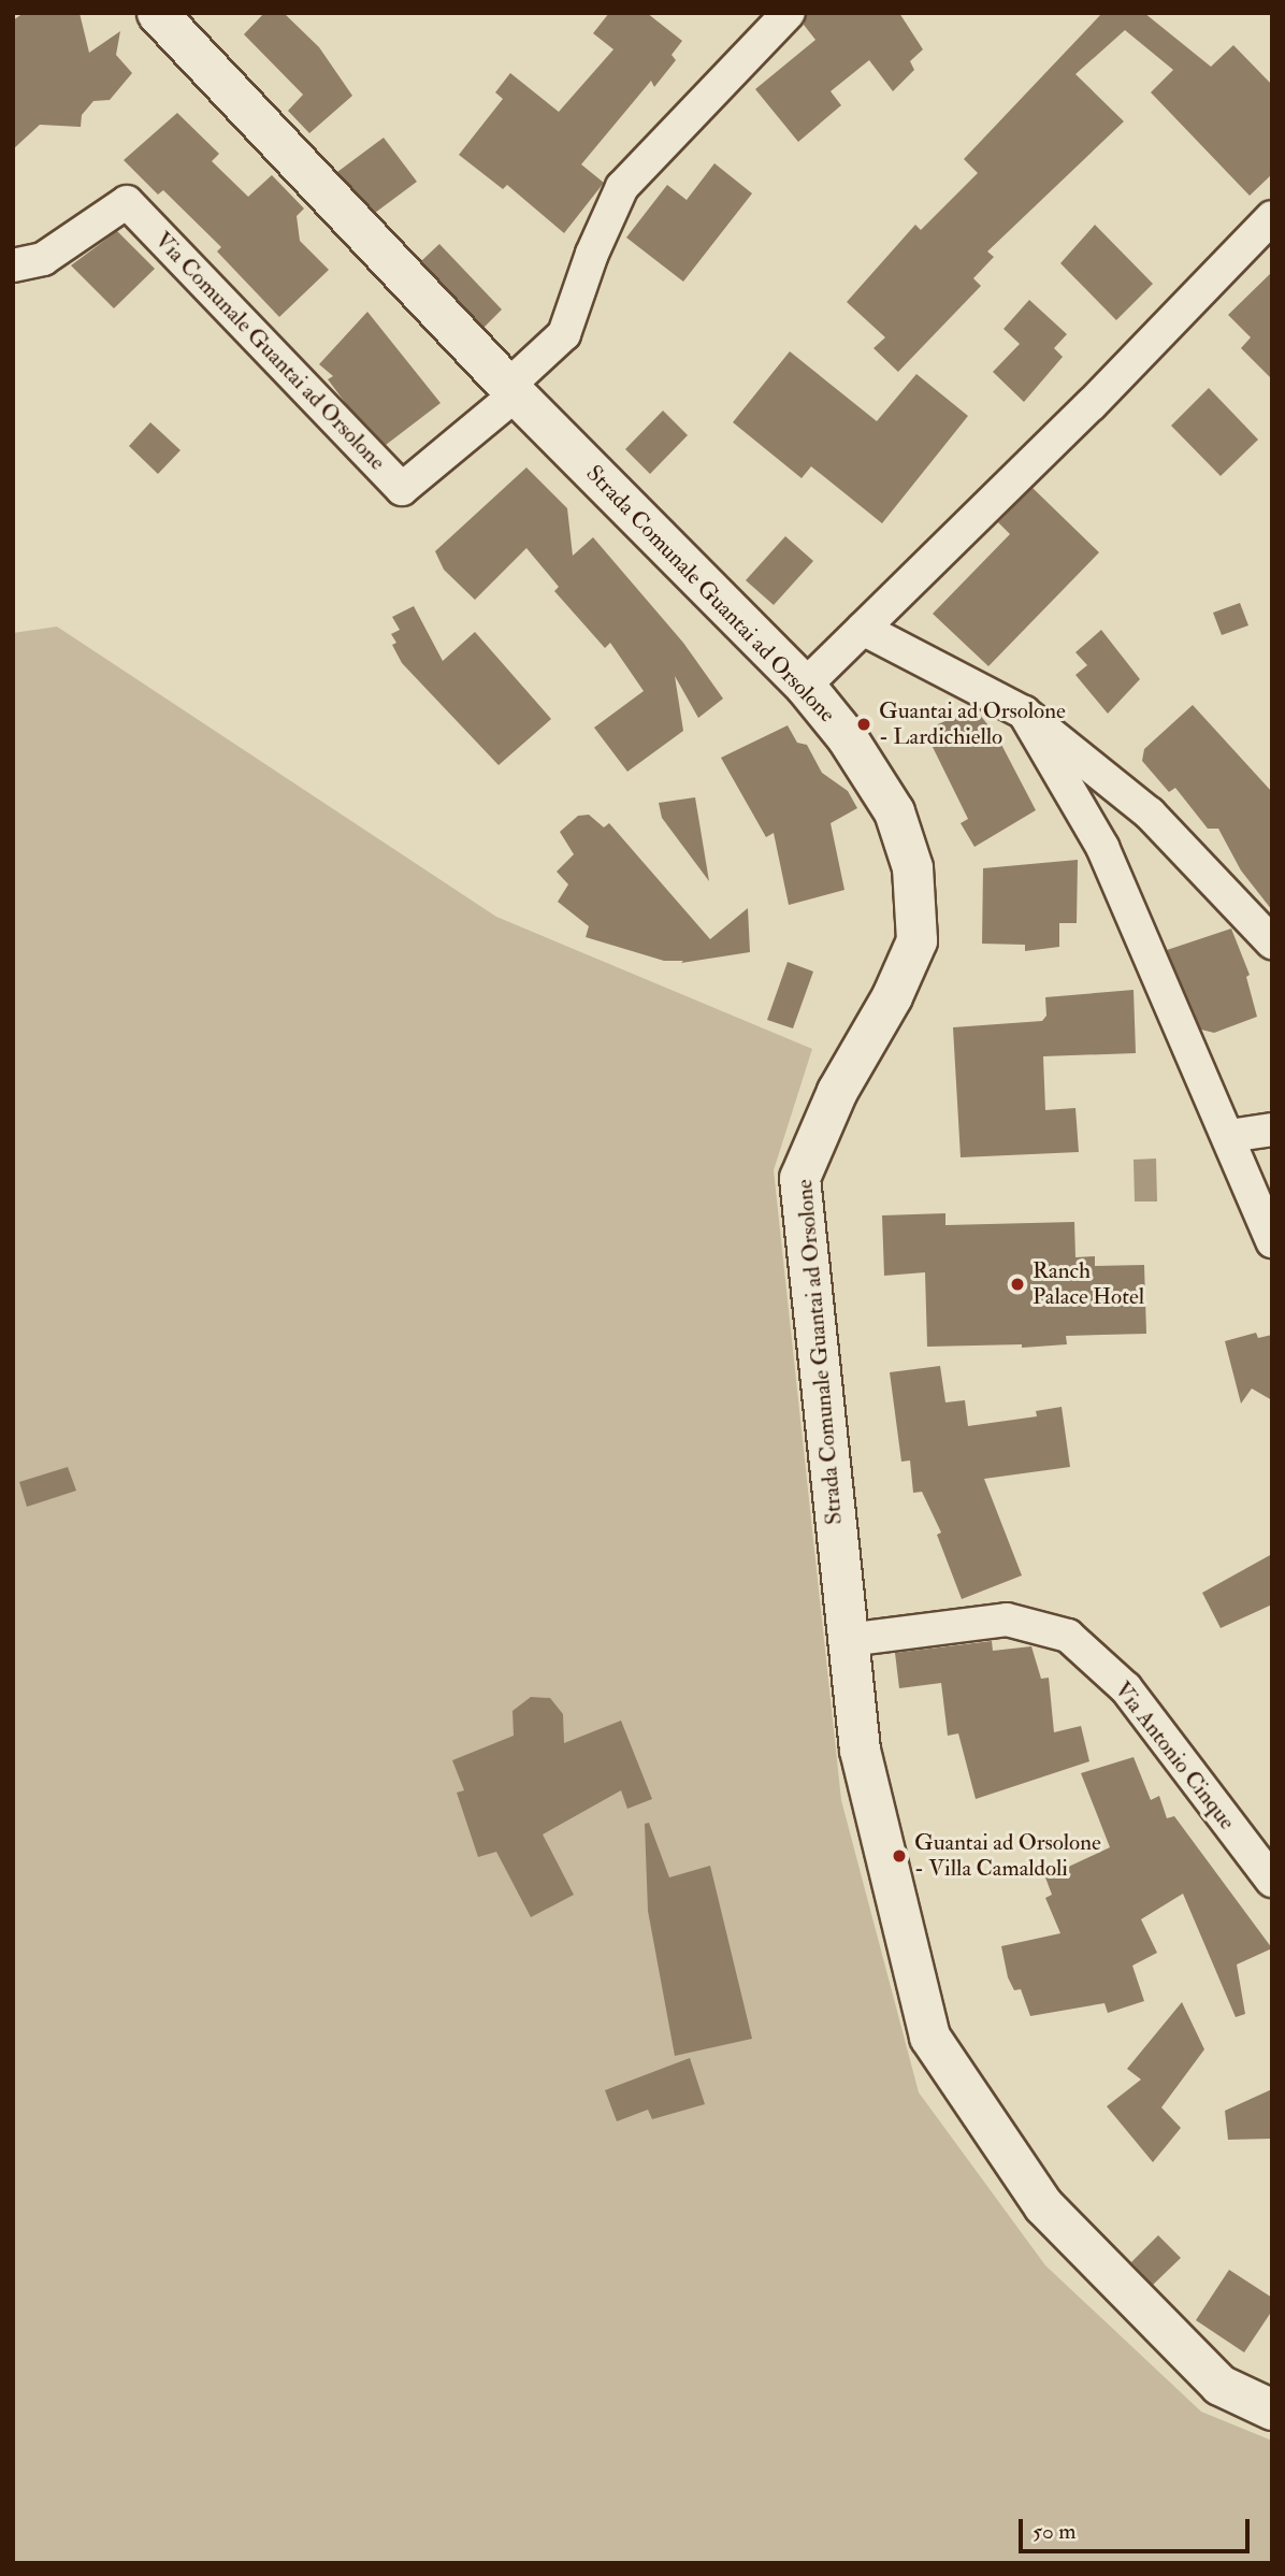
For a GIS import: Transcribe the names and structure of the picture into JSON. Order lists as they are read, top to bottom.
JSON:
{
  "streets": {
    "street": ["Via Comunale Guantai ad Orsolone", "Strada Comunale Guantai ad Orsolone", "Via Antonio Cinque"]
  },
  "crossings": [
    ["Via Comunale Guantai ad Orsolone", "Strada Comunale Guantai ad Orsolone"],
    ["Strada Comunale Guantai ad Orsolone", "Via Antonio Cinque"]
  ],
  "places": ["Guantai ad Orsolone - Lardichiello", "Ranch Palace Hotel", "Guantai ad Orsolone - Villa Camaldoli"],
  "scale_bar": "50 m"
}
